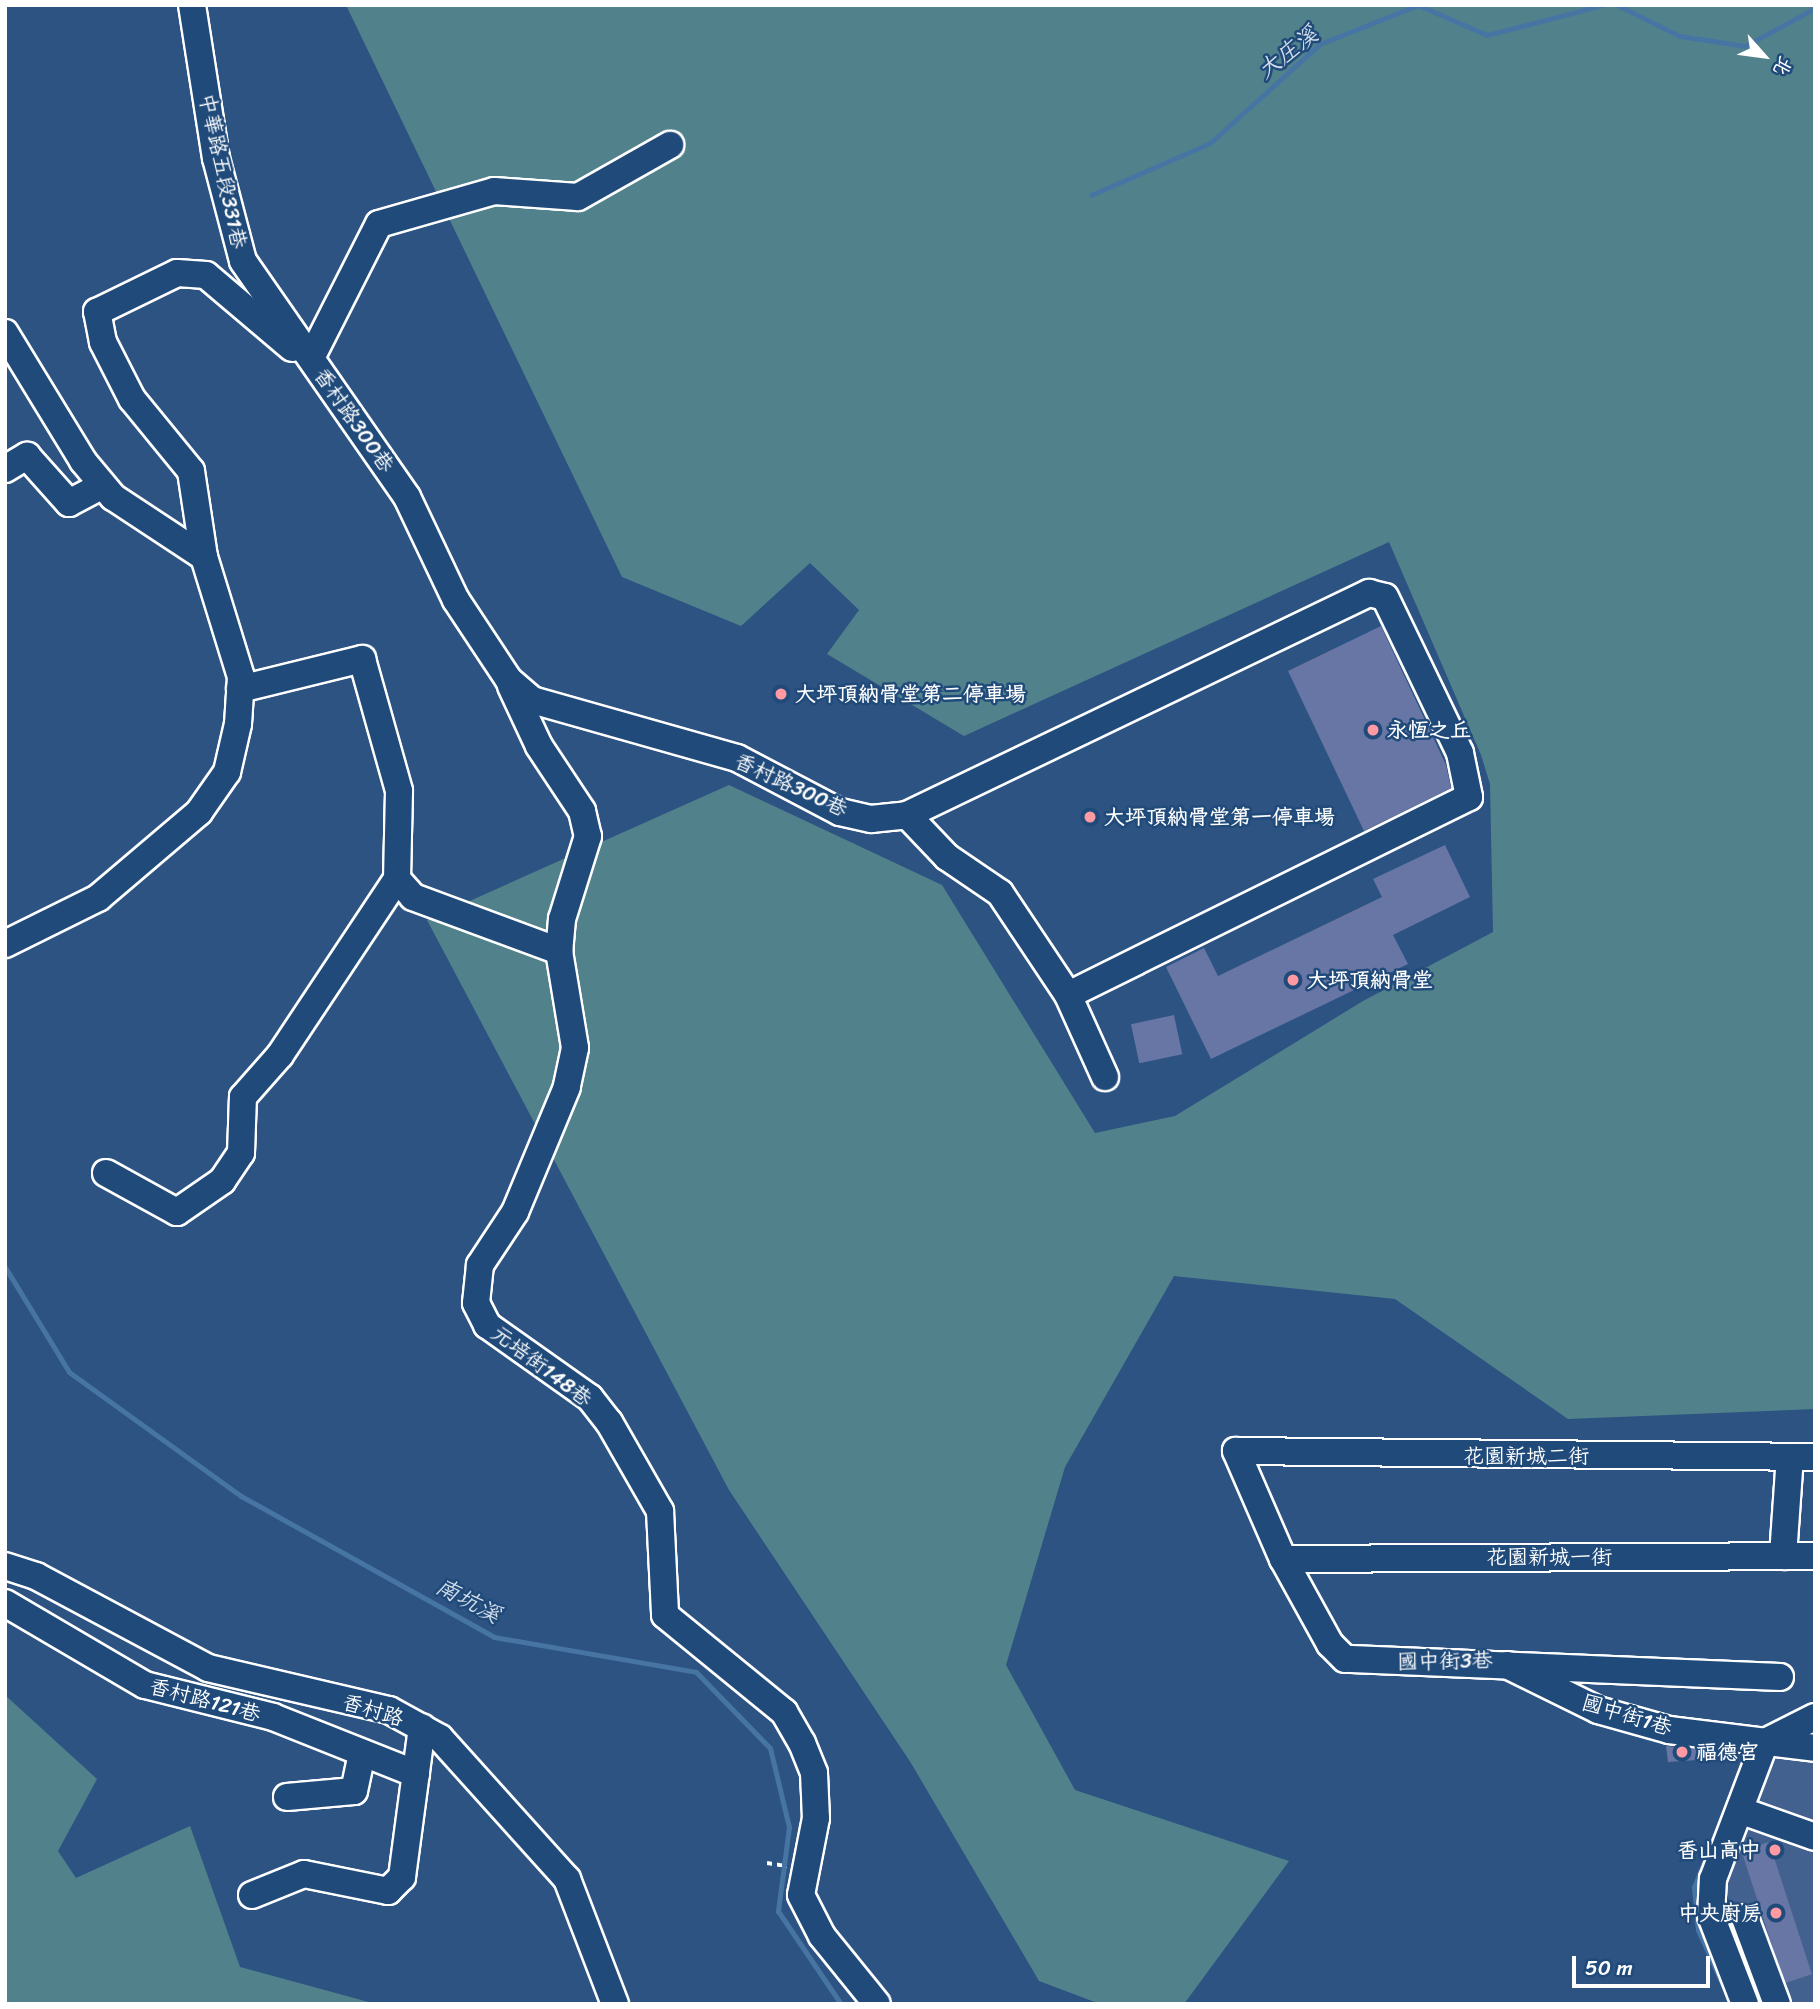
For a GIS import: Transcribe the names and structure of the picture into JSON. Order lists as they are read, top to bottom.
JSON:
{
  "streets": {
    "street": [
      "中華路五段331巷",
      "香村路300巷",
      "元培街148巷",
      "花園新城二街",
      "花園新城一街",
      "國中街3巷",
      "香村路121巷",
      "香村路",
      "國中街1巷"
    ]
  },
  "crossings": [
    ["中華路五段331巷", "香村路300巷"],
    ["香村路300巷", "元培街148巷"],
    ["花園新城二街", "國中街3巷"],
    ["花園新城一街", "國中街3巷"],
    ["國中街3巷", "國中街1巷"]
  ],
  "water": ["大庄溪", "南坑溪"],
  "places": [
    "大坪頂納骨堂第二停車場",
    "永恆之丘",
    "大坪頂納骨堂第一停車場",
    "大坪頂納骨堂",
    "福德宮",
    "香山高中",
    "中央廚房"
  ],
  "scale_bar": "50 m",
  "north": "bottom right"
}
